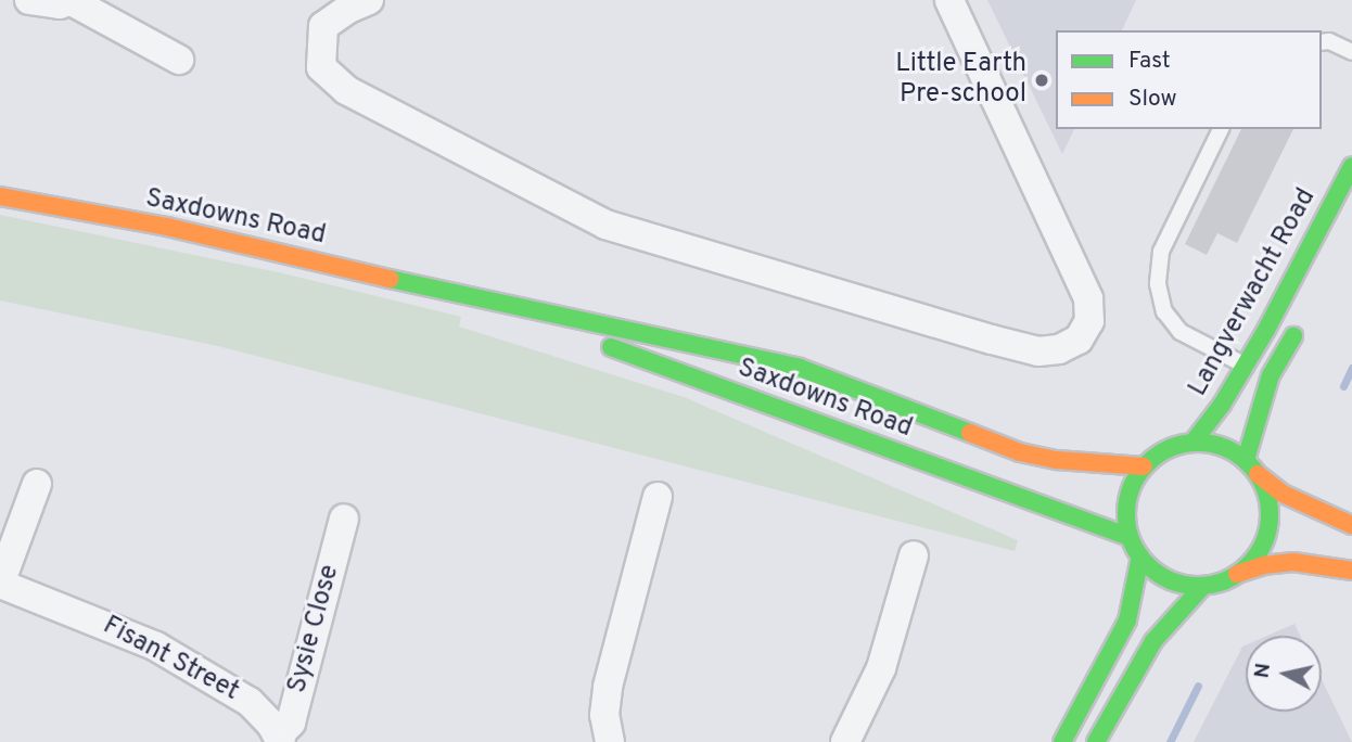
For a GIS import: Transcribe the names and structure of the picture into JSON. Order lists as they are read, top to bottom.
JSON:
{
  "streets": {
    "street": [
      "Saxdowns Road",
      "Langverwacht Road",
      "Sysie Close",
      "Fisant Street"
    ]
  },
  "crossings": [
    ["Saxdowns Road", "Langverwacht Road"],
    ["Sysie Close", "Fisant Street"]
  ],
  "places": ["Little Earth Pre-school"],
  "legend": ["Fast", "Slow"],
  "north": "left"
}
